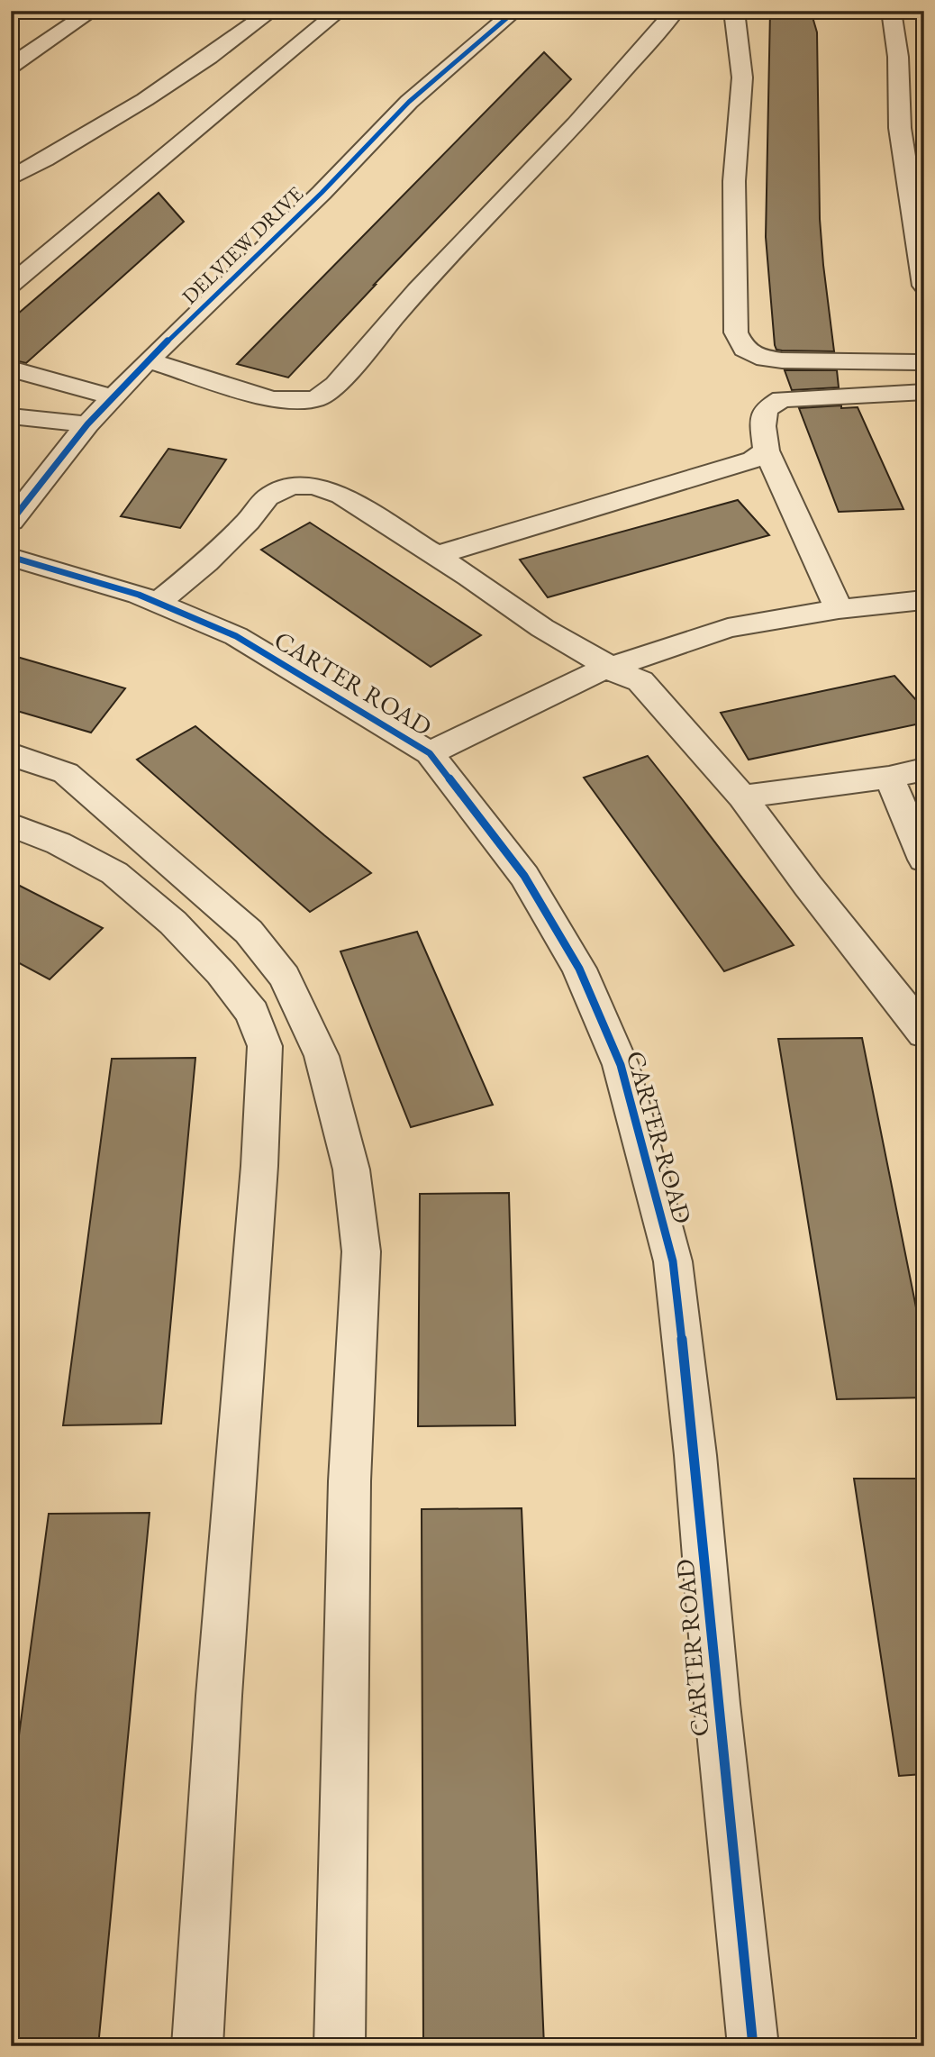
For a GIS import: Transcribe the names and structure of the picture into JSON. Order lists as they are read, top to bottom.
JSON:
{
  "streets": {
    "street": ["DELVIEW DRIVE", "CARTER ROAD"]
  }
}
